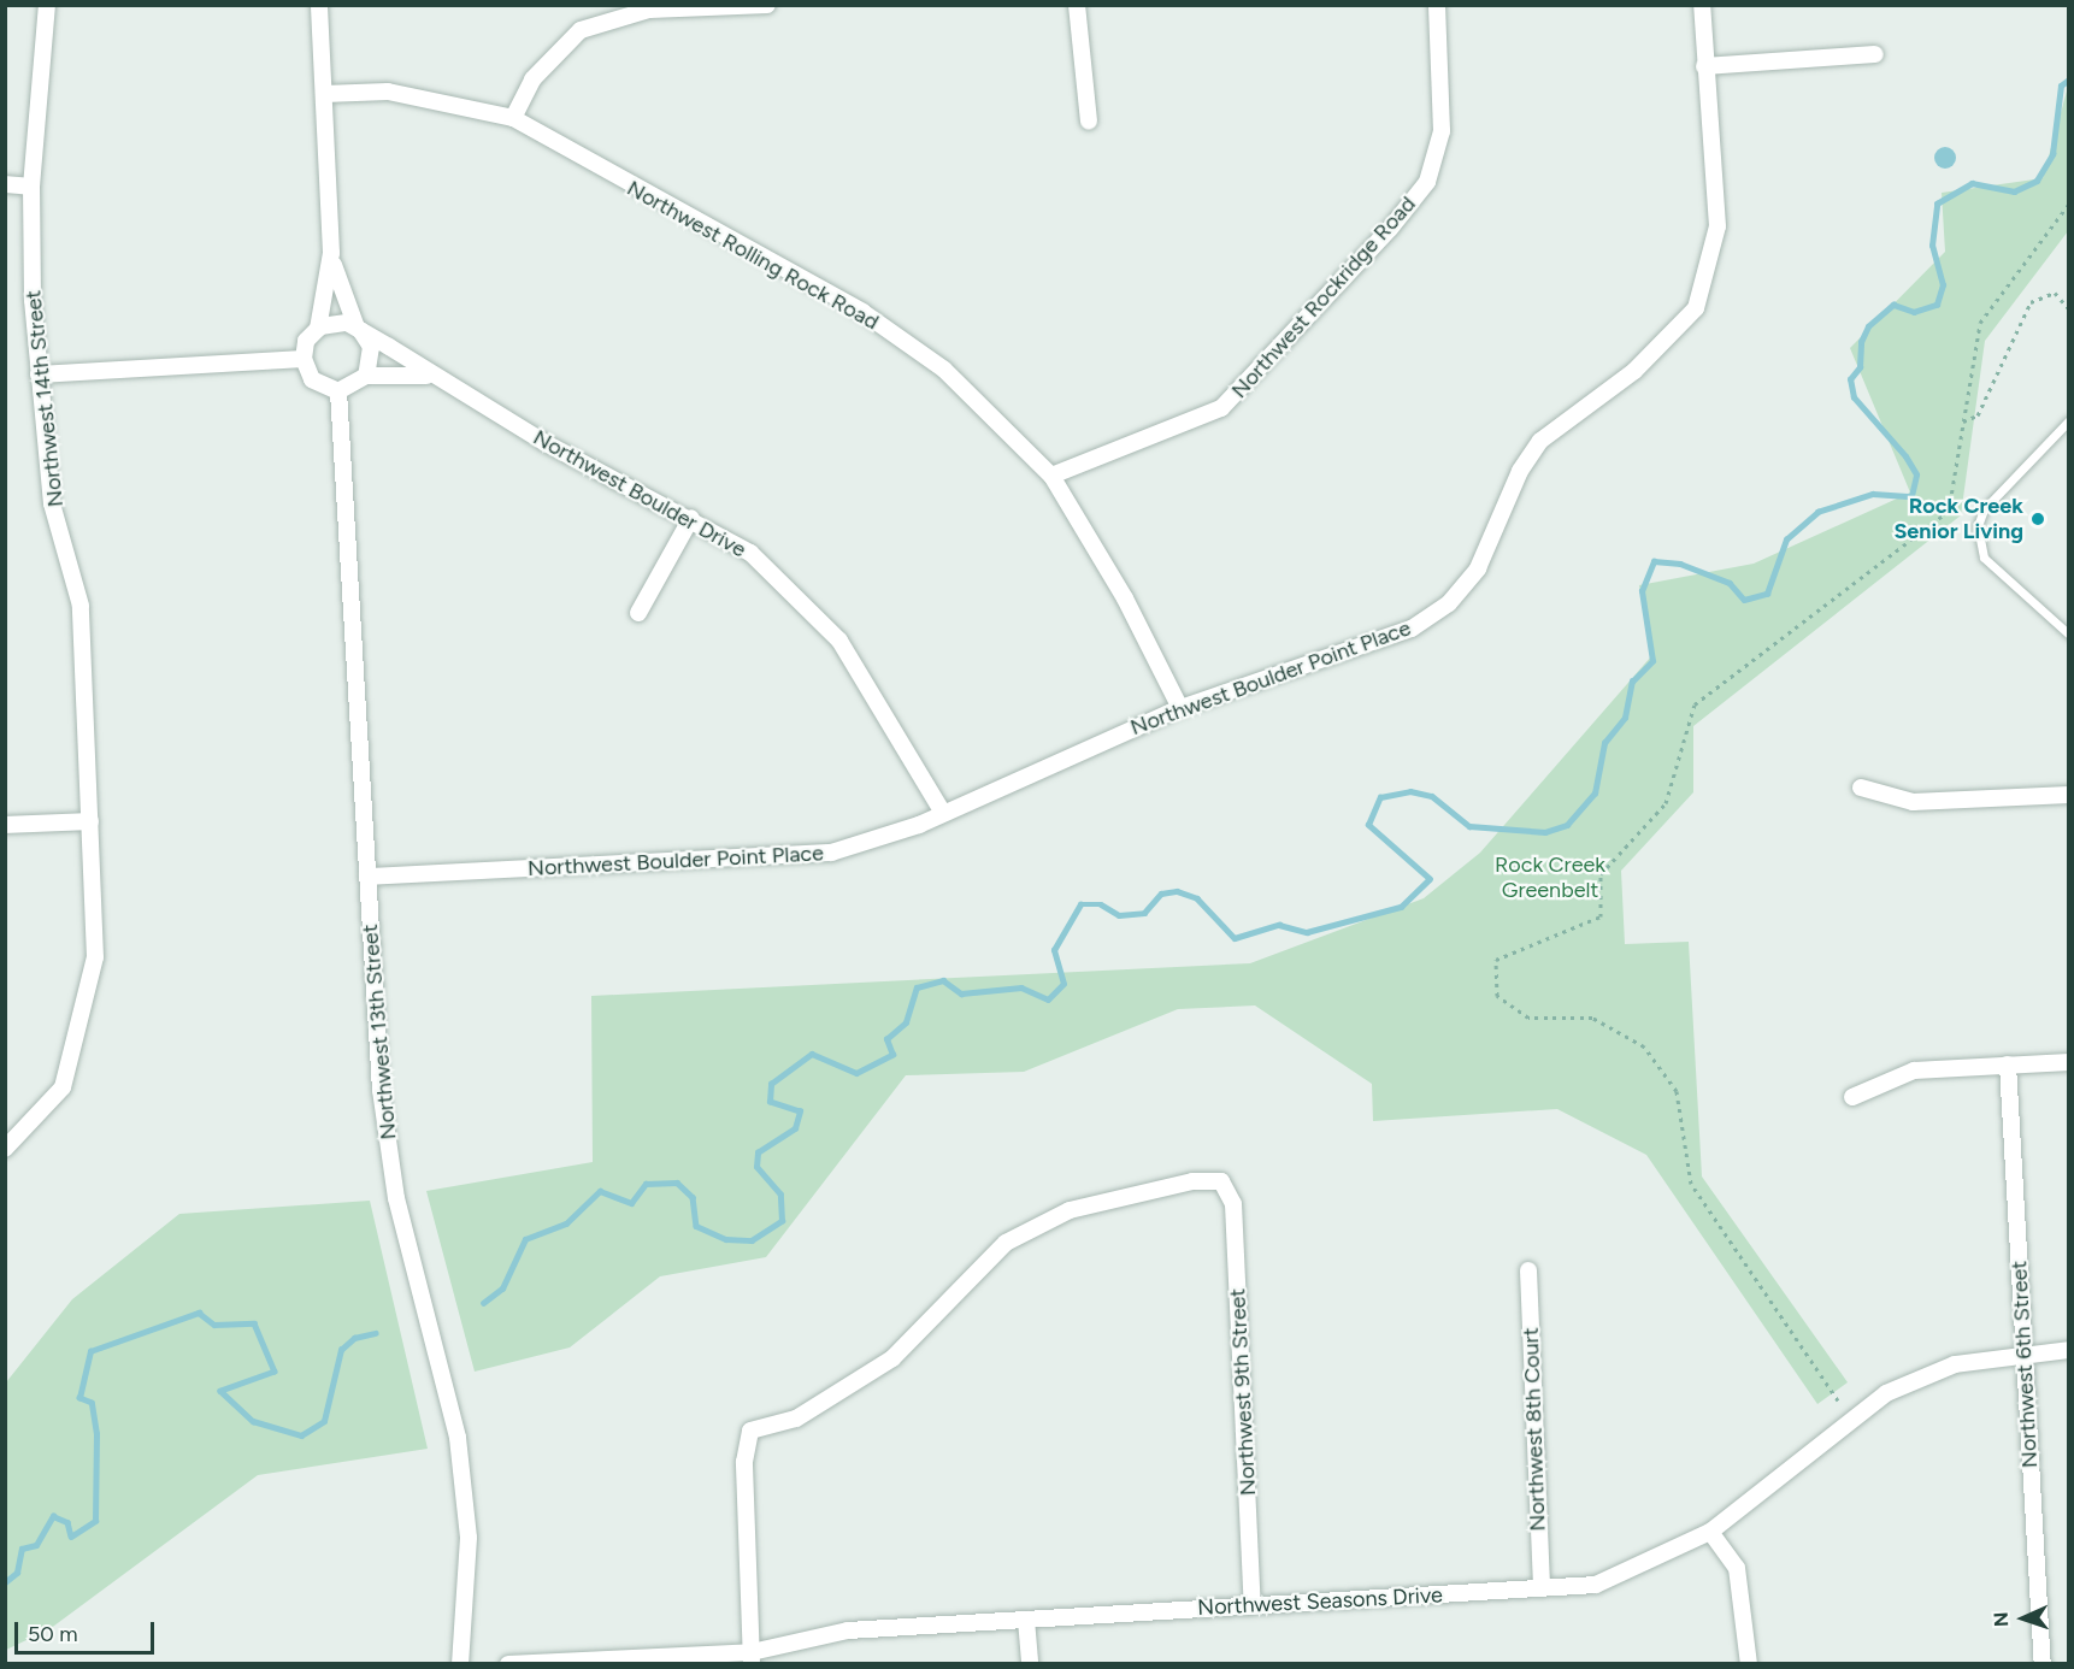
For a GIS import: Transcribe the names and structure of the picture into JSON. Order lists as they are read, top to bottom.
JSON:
{
  "streets": {
    "street": [
      "Northwest Rolling Rock Road",
      "Northwest Rockridge Road",
      "Northwest 14th Street",
      "Northwest Boulder Drive",
      "Northwest Boulder Point Place",
      "Northwest 13th Street",
      "Northwest 6th Street",
      "Northwest 9th Street",
      "Northwest 8th Court",
      "Northwest Seasons Drive"
    ]
  },
  "crossings": [
    ["Northwest Rolling Rock Road", "Northwest Rockridge Road"],
    ["Northwest Rolling Rock Road", "Northwest Boulder Point Place"],
    ["Northwest Boulder Drive", "Northwest Boulder Point Place"],
    ["Northwest Boulder Drive", "Northwest 13th Street"],
    ["Northwest Boulder Point Place", "Northwest 13th Street"],
    ["Northwest 6th Street", "Northwest Seasons Drive"],
    ["Northwest 9th Street", "Northwest Seasons Drive"],
    ["Northwest 8th Court", "Northwest Seasons Drive"]
  ],
  "parks": ["Rock Creek Greenbelt"],
  "places": ["Rock Creek Senior Living"],
  "scale_bar": "50 m",
  "north": "left"
}
